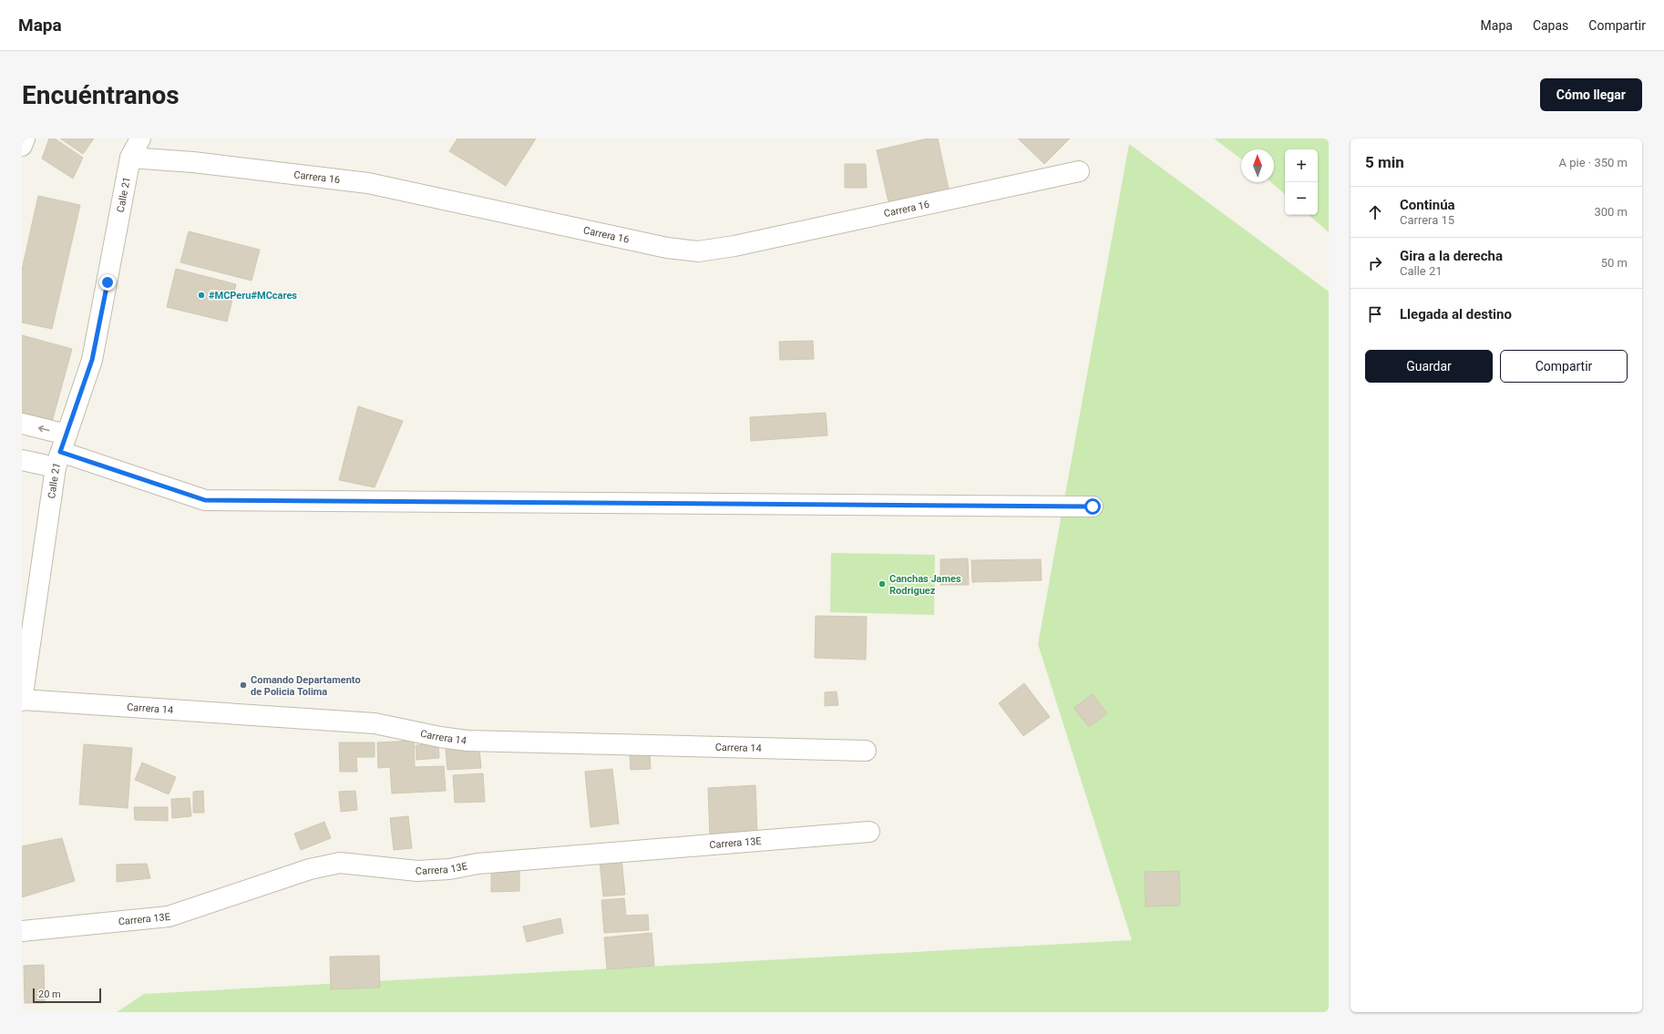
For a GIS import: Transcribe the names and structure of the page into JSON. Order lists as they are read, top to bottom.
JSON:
{
  "streets": {
    "street": [
      "Carrera 16",
      "Calle 21",
      "Carrera 14",
      "Carrera 13E"
    ]
  },
  "crossings": [
    ["Carrera 16", "Calle 21"],
    ["Calle 21", "Carrera 14"]
  ],
  "places": ["#MCPeru#MCcares", "Canchas James Rodriguez", "Comando Departamento de Policia Tolima"],
  "scale_bar": "20 m",
  "north": "top",
  "page": {
    "header": "Mapa",
    "nav": ["Mapa", "Capas", "Compartir"],
    "buttons": [
      "Cómo llegar",
      ["Guardar", "Compartir"]
    ],
    "title": "Encuéntranos",
    "heading": ["5 min", "A pie · 350 m"],
    "map_buttons": ["+", "−"],
    "list": [
      ["Continúa", "Carrera 15", "300 m"],
      ["Gira a la derecha", "Calle 21", "50 m"],
      "Llegada al destino"
    ],
    "scale": "20 m"
  }
}
